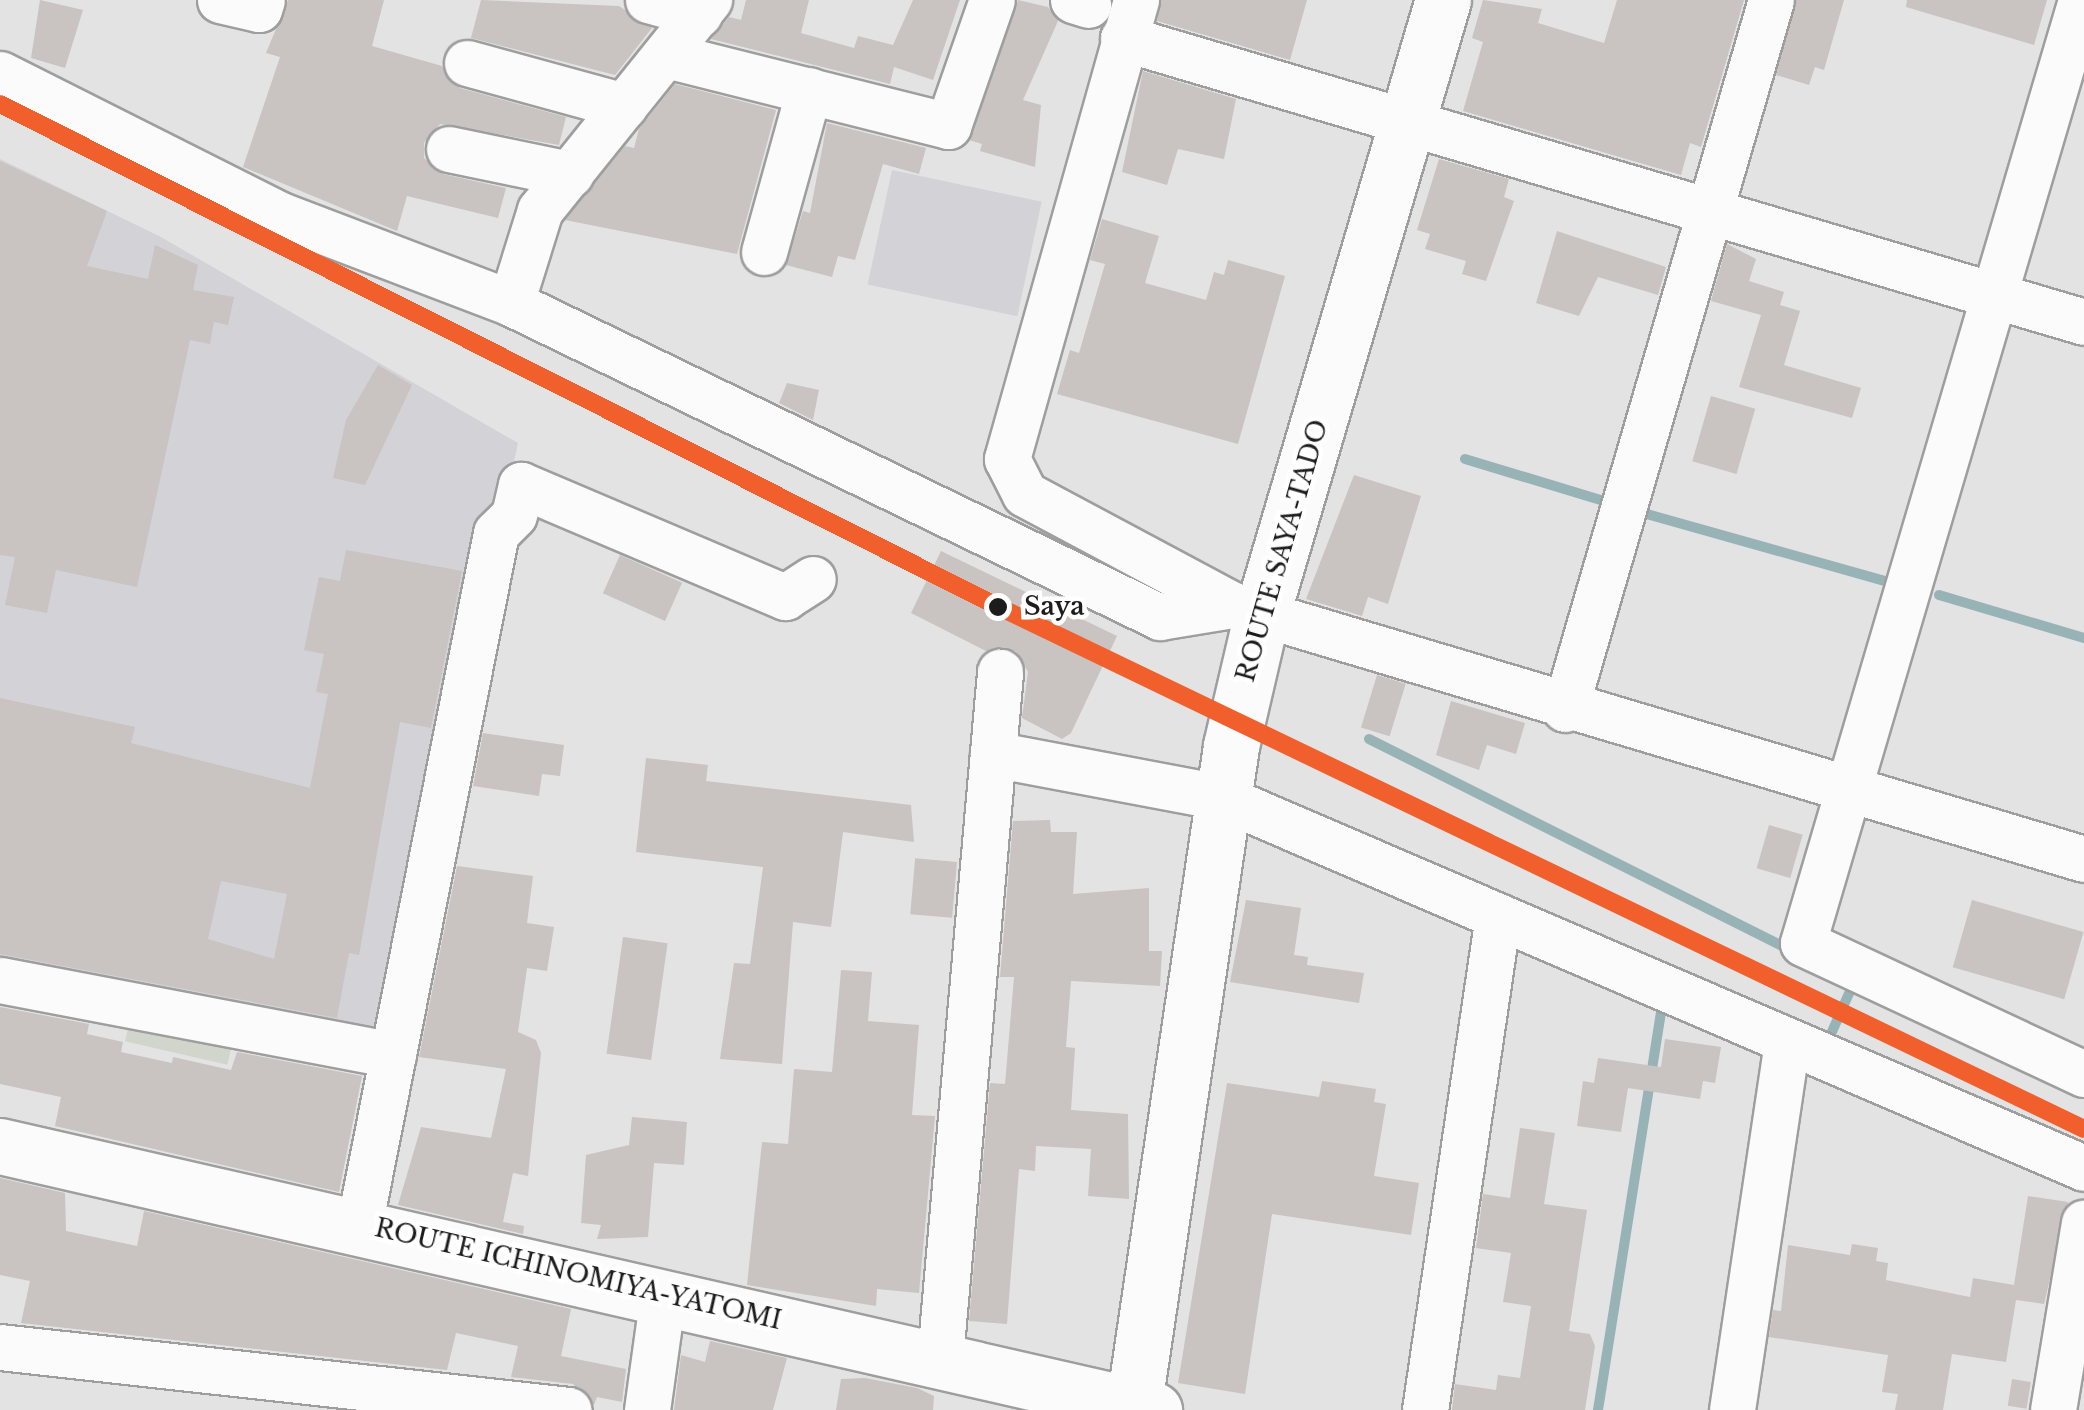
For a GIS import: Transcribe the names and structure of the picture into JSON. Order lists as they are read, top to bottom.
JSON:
{
  "streets": {
    "main road": ["ROUTE SAYA-TADO", "ROUTE ICHINOMIYA-YATOMI"]
  },
  "crossings": [
    ["ROUTE SAYA-TADO", "ROUTE ICHINOMIYA-YATOMI"]
  ],
  "places": ["Saya"]
}
